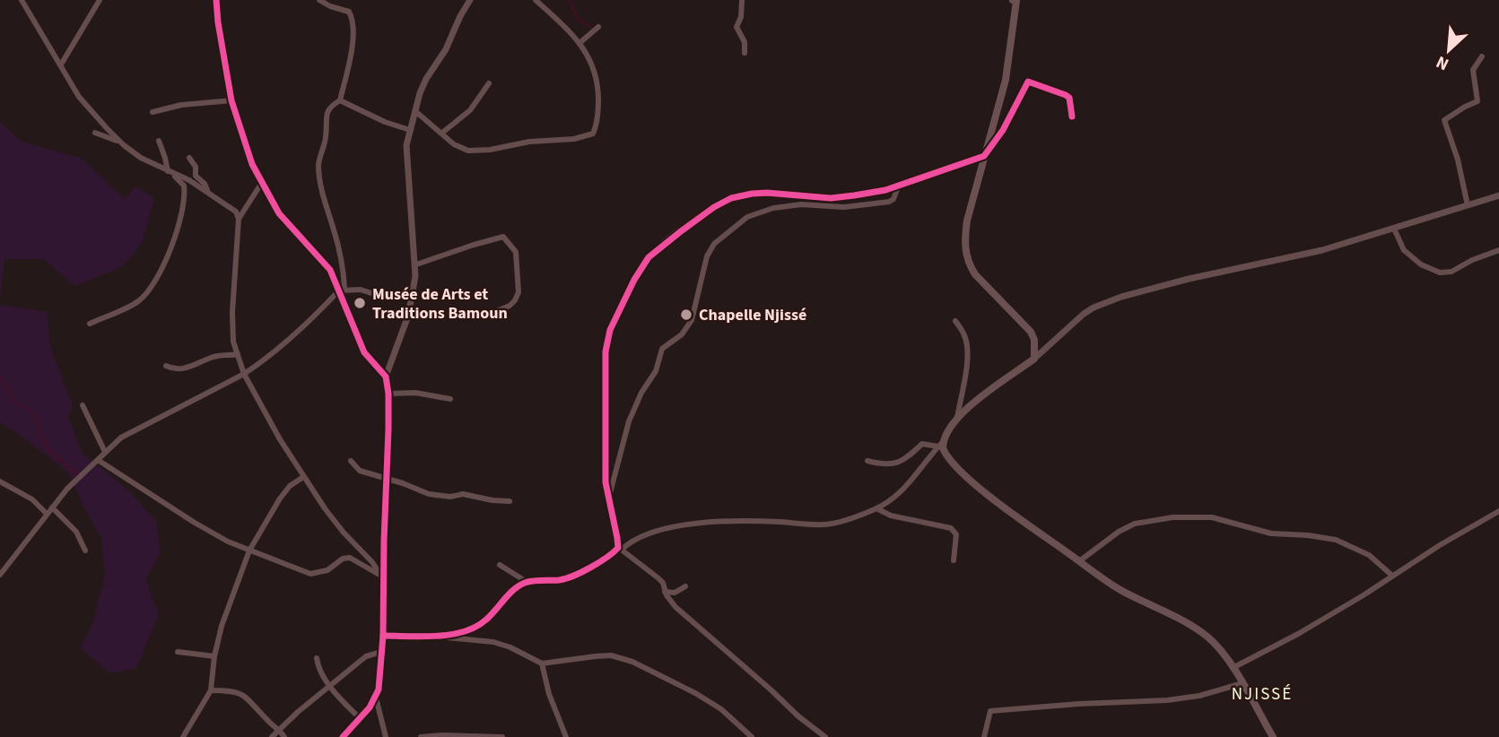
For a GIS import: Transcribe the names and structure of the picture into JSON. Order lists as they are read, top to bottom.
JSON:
{
  "districts": ["NJISSÉ"],
  "places": ["Musée de Arts et Traditions Bamoun", "Chapelle Njissé"],
  "north": "bottom left"
}
